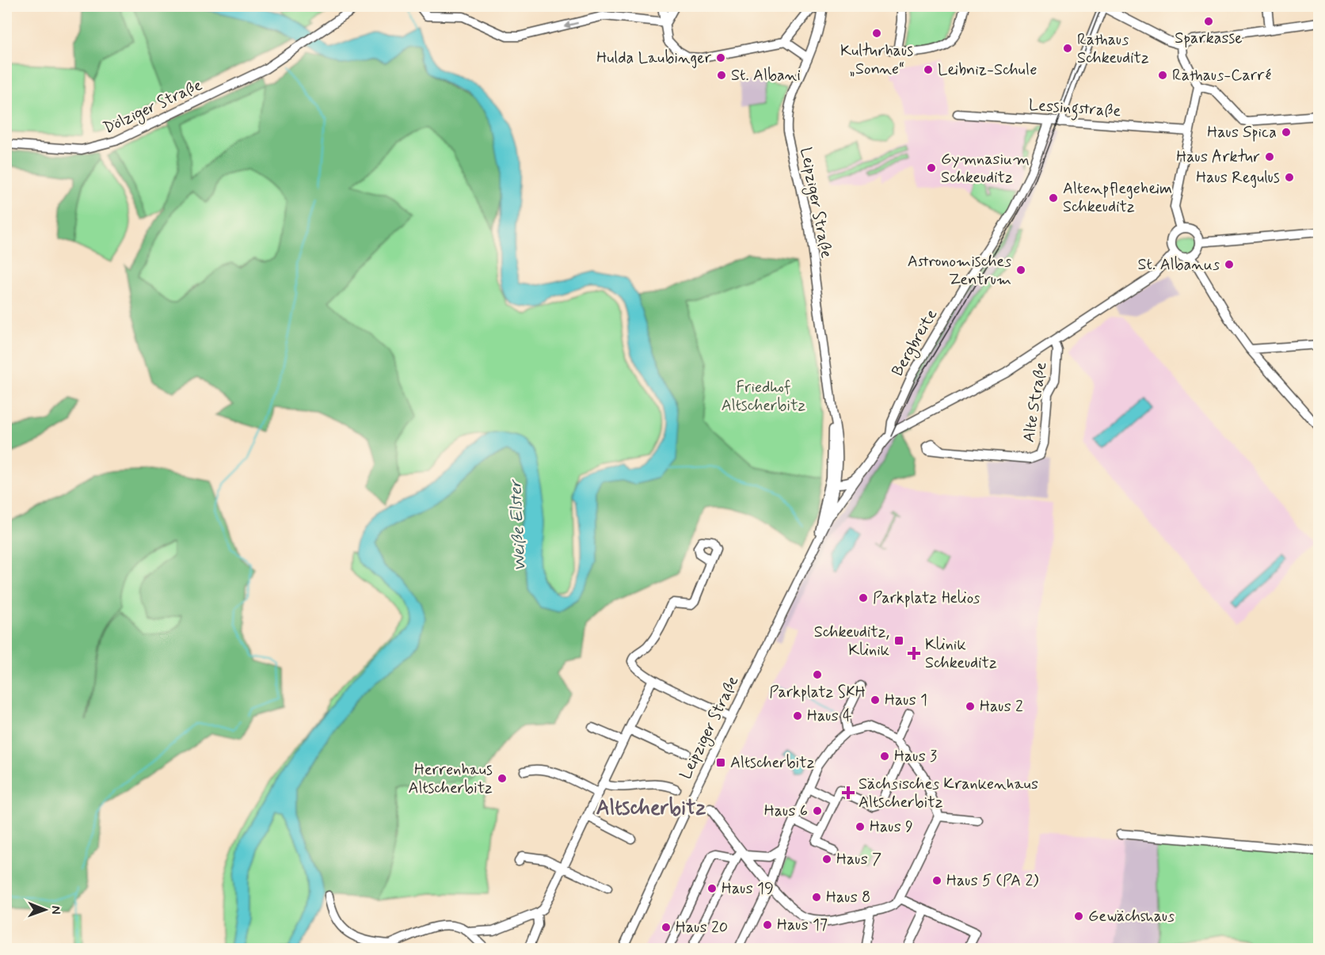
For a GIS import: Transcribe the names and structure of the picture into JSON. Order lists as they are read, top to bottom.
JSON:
{
  "streets": {
    "street": [
      "Dölziger Straße",
      "Lessingstraße",
      "Leipziger Straße",
      "Bergbreite",
      "Alte Straße"
    ]
  },
  "crossings": [
    ["Lessingstraße", "Bergbreite"],
    ["Leipziger Straße", "Bergbreite"],
    ["Bergbreite", "Alte Straße"]
  ],
  "districts": ["Altscherbitz"],
  "water": ["Weiße Elster"],
  "parks": ["Friedhof Altscherbitz"],
  "places": {
    "other": [
      "Sparkasse",
      "Kulturhaus „Sonne“",
      "Rathaus Schkeuditz",
      "Hulda Laubinger",
      "Leibniz-Schule",
      "St. Albani",
      "Rathaus-Carré",
      "Haus Spica",
      "Haus Arktur",
      "Gymnasium Schkeuditz",
      "Haus Regulus",
      "Altenpflegeheim Schkeuditz",
      "St. Albanus",
      "Astronomisches Zentrum",
      "Parkplatz Helios",
      "Parkplatz SKH",
      "Haus 1",
      "Haus 2",
      "Haus 4",
      "Haus 3",
      "Herrenhaus Altscherbitz",
      "Haus 6",
      "Haus 9",
      "Haus 7",
      "Haus 5 (PA 2)",
      "Haus 19",
      "Haus 8",
      "Gewächshaus",
      "Haus 17",
      "Haus 20"
    ],
    "transit": ["Schkeuditz, Klinik", "Altscherbitz"],
    "health": ["Klinik Schkeuditz", "Sächsisches Krankenhaus Altscherbitz"]
  },
  "north": "right"
}
